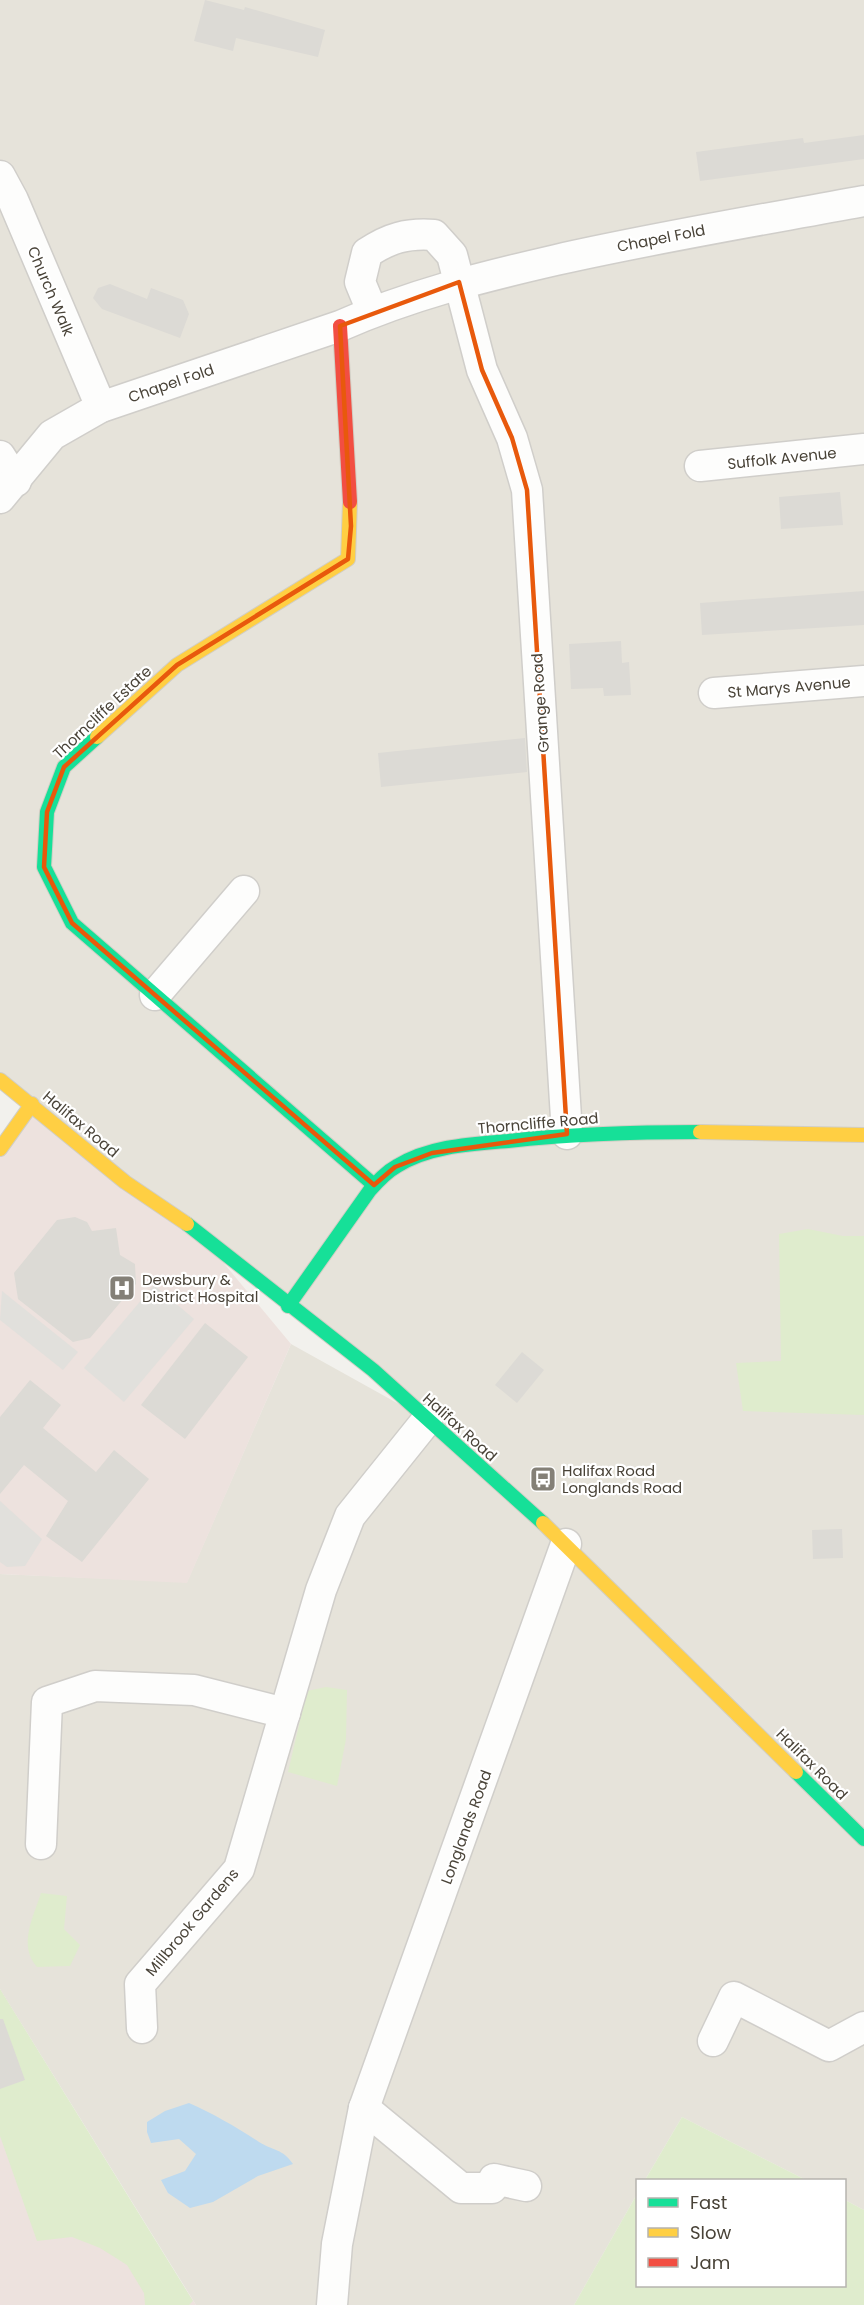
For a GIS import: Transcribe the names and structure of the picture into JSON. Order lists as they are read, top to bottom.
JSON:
{
  "streets": {
    "street": [
      "Chapel Fold",
      "Church Walk",
      "Suffolk Avenue",
      "St Marys Avenue",
      "Grange Road",
      "Thorncliffe Estate",
      "Thorncliffe Road",
      "Halifax Road",
      "Longlands Road",
      "Millbrook Gardens"
    ]
  },
  "crossings": [
    ["Chapel Fold", "Church Walk"],
    ["Chapel Fold", "Grange Road"],
    ["Chapel Fold", "Thorncliffe Estate"],
    ["Grange Road", "Thorncliffe Road"],
    ["Thorncliffe Estate", "Thorncliffe Road"],
    ["Thorncliffe Road", "Halifax Road"],
    ["Halifax Road", "Longlands Road"],
    ["Halifax Road", "Millbrook Gardens"]
  ],
  "places": {
    "hospital": ["Dewsbury & District Hospital"],
    "bus stop": ["Halifax Road Longlands Road"]
  },
  "legend": ["Fast", "Slow", "Jam"]
}
